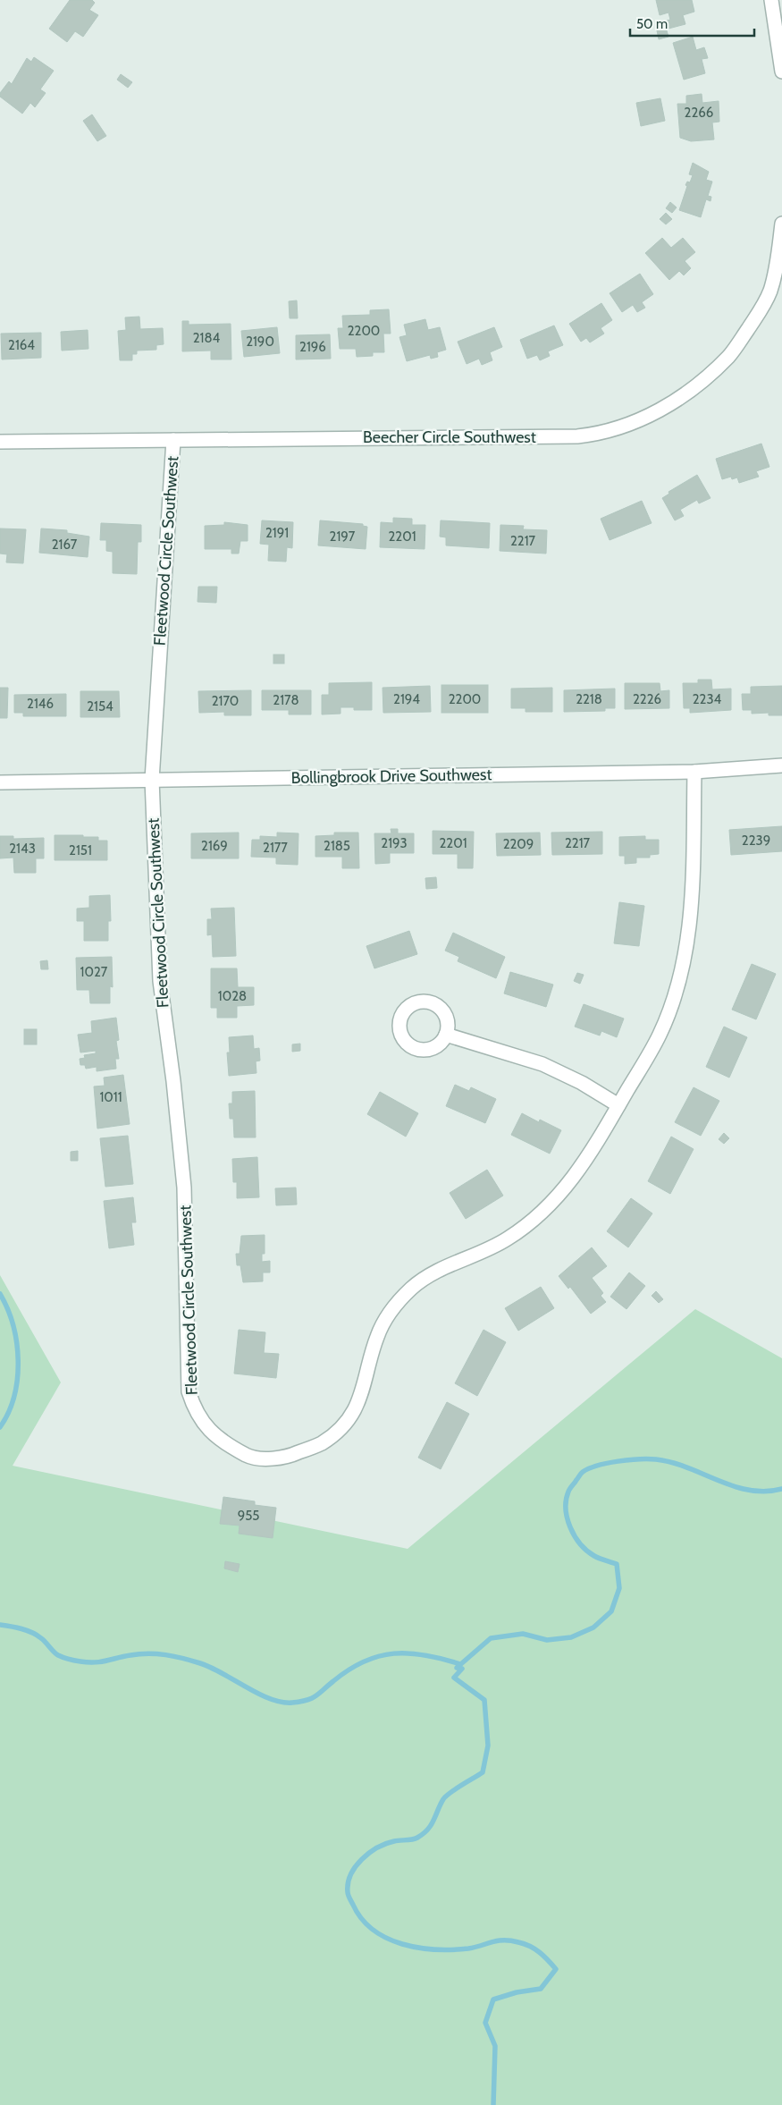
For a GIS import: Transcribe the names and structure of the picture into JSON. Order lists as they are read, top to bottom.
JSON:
{
  "streets": {
    "street": ["Beecher Circle Southwest", "Fleetwood Circle Southwest", "Bollingbrook Drive Southwest"]
  },
  "crossings": [
    ["Beecher Circle Southwest", "Fleetwood Circle Southwest"],
    ["Fleetwood Circle Southwest", "Bollingbrook Drive Southwest"]
  ],
  "house_numbers": [
    "2266",
    "2200",
    "2184",
    "2190",
    "2164",
    "2196",
    "2191",
    "2197",
    "2201",
    "2217",
    "2167",
    "2194",
    "2200",
    "2218",
    "2226",
    "2234",
    "2178",
    "2170",
    "2146",
    "2154",
    "2239",
    "2193",
    "2201",
    "2217",
    "2209",
    "2169",
    "2185",
    "2177",
    "2143",
    "2151",
    "1027",
    "1028",
    "1011",
    "955"
  ],
  "scale_bar": "50 m"
}
